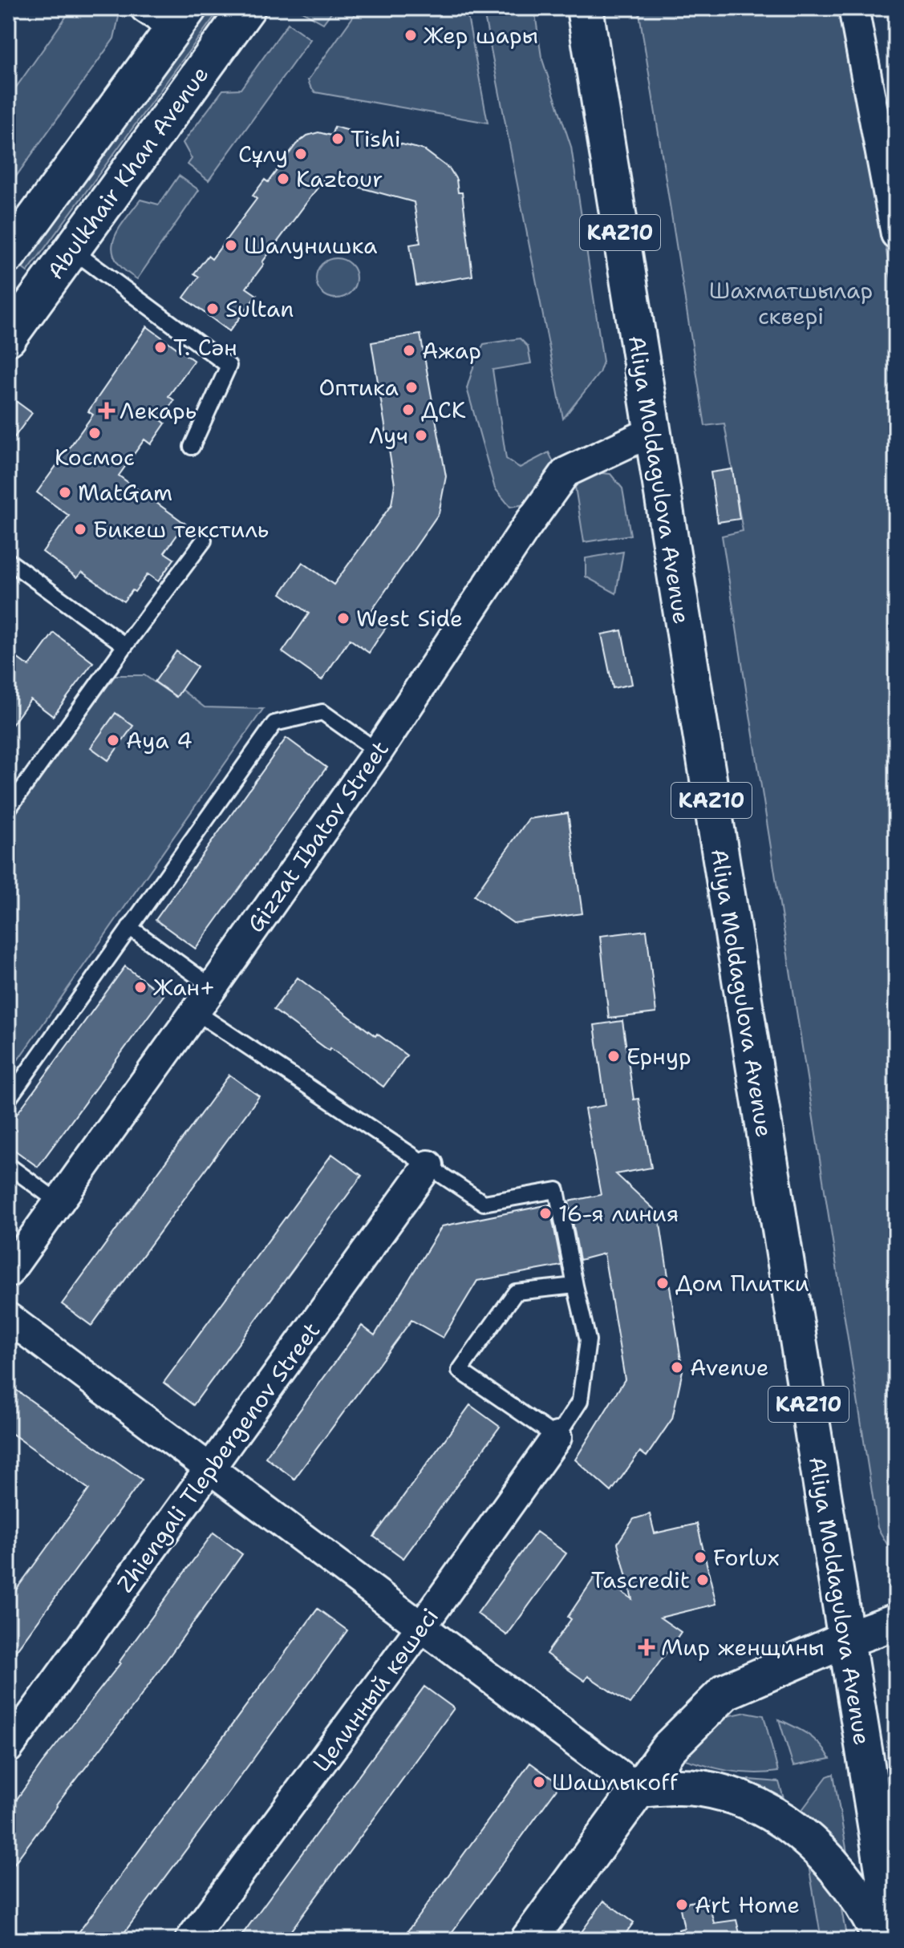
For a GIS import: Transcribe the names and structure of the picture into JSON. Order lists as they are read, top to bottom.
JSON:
{
  "streets": {
    "main road": ["Abulkhair Khan Avenue", "KAZ10", "Aliya Moldagulova Avenue"],
    "street": ["Gizzat Ibatov Street", "Zhiengali Tlepbergenov Street", "Целинный көшесі"]
  },
  "crossings": [
    ["Aliya Moldagulova Avenue", "Gizzat Ibatov Street"]
  ],
  "parks": ["Шахматшылар сквері"],
  "places": {
    "other": [
      "Жер шары",
      "Tishi",
      "Сұлу",
      "Kaztour",
      "Шалунишка",
      "Sultan",
      "Т. Сән",
      "Ажар",
      "Оптика",
      "ДСК",
      "Космос",
      "Луч",
      "MatGam",
      "Бикеш текстиль",
      "West Side",
      "Aya 4",
      "Жан+",
      "Ернур",
      "16-я линия",
      "Дом Плитки",
      "Avenue",
      "Forlux",
      "Tascredit",
      "Шашлыкoff",
      "Art Home"
    ],
    "health": ["Лекарь", "Мир женщины"]
  }
}
